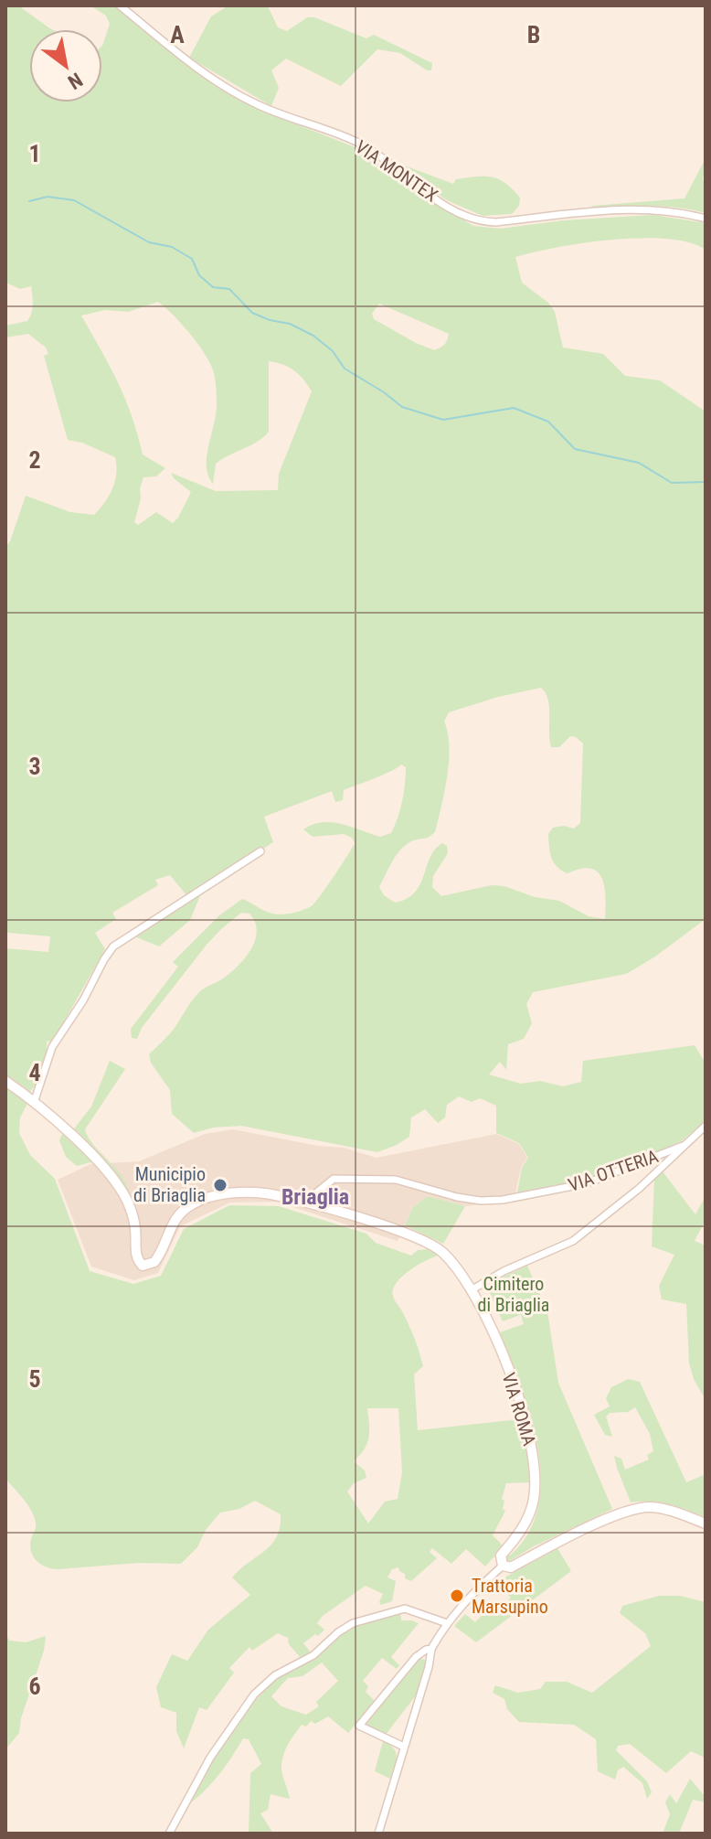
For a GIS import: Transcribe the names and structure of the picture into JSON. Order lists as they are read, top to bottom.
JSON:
{
  "streets": {
    "main road": ["VIA ROMA"],
    "street": ["VIA MONTEX", "VIA OTTERIA"]
  },
  "crossings": [
    ["VIA OTTERIA", "VIA ROMA"]
  ],
  "districts": ["Briaglia"],
  "parks": ["Cimitero di Briaglia"],
  "places": ["Municipio di Briaglia", "Trattoria Marsupino"],
  "north": "bottom right",
  "grid": {
    "columns": ["A", "B"],
    "rows": [
      "1",
      "2",
      "3",
      "4",
      "5",
      "6"
    ]
  }
}
